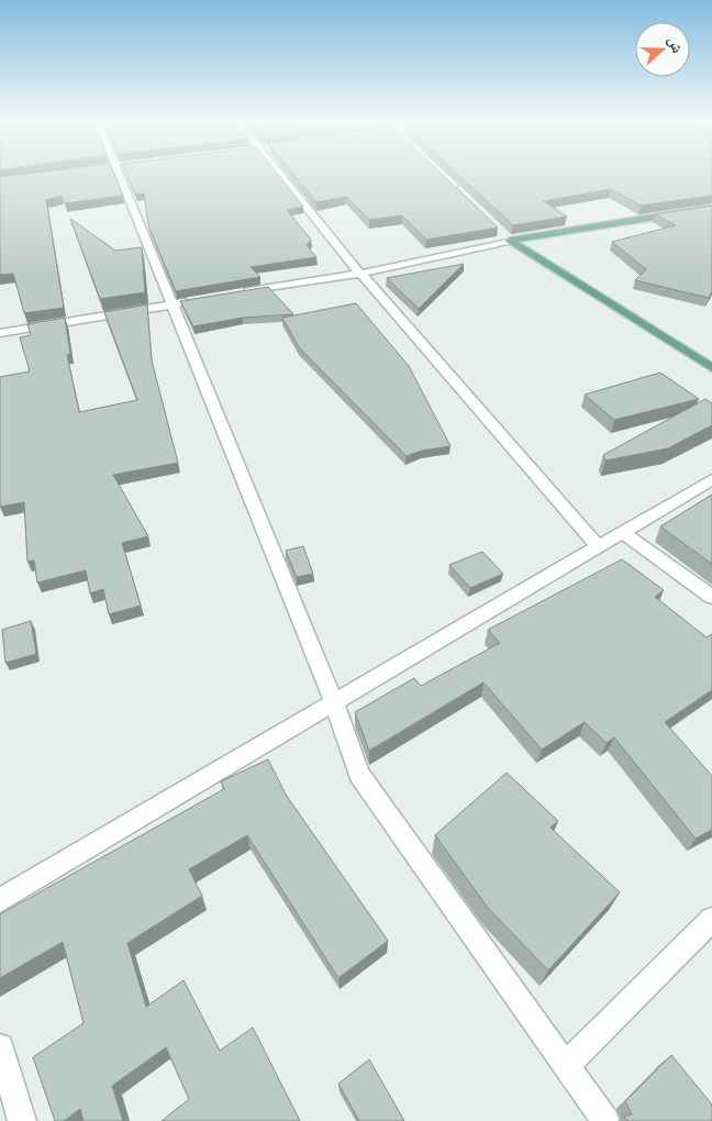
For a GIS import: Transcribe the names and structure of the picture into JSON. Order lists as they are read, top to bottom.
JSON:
{
  "north": "right"
}
